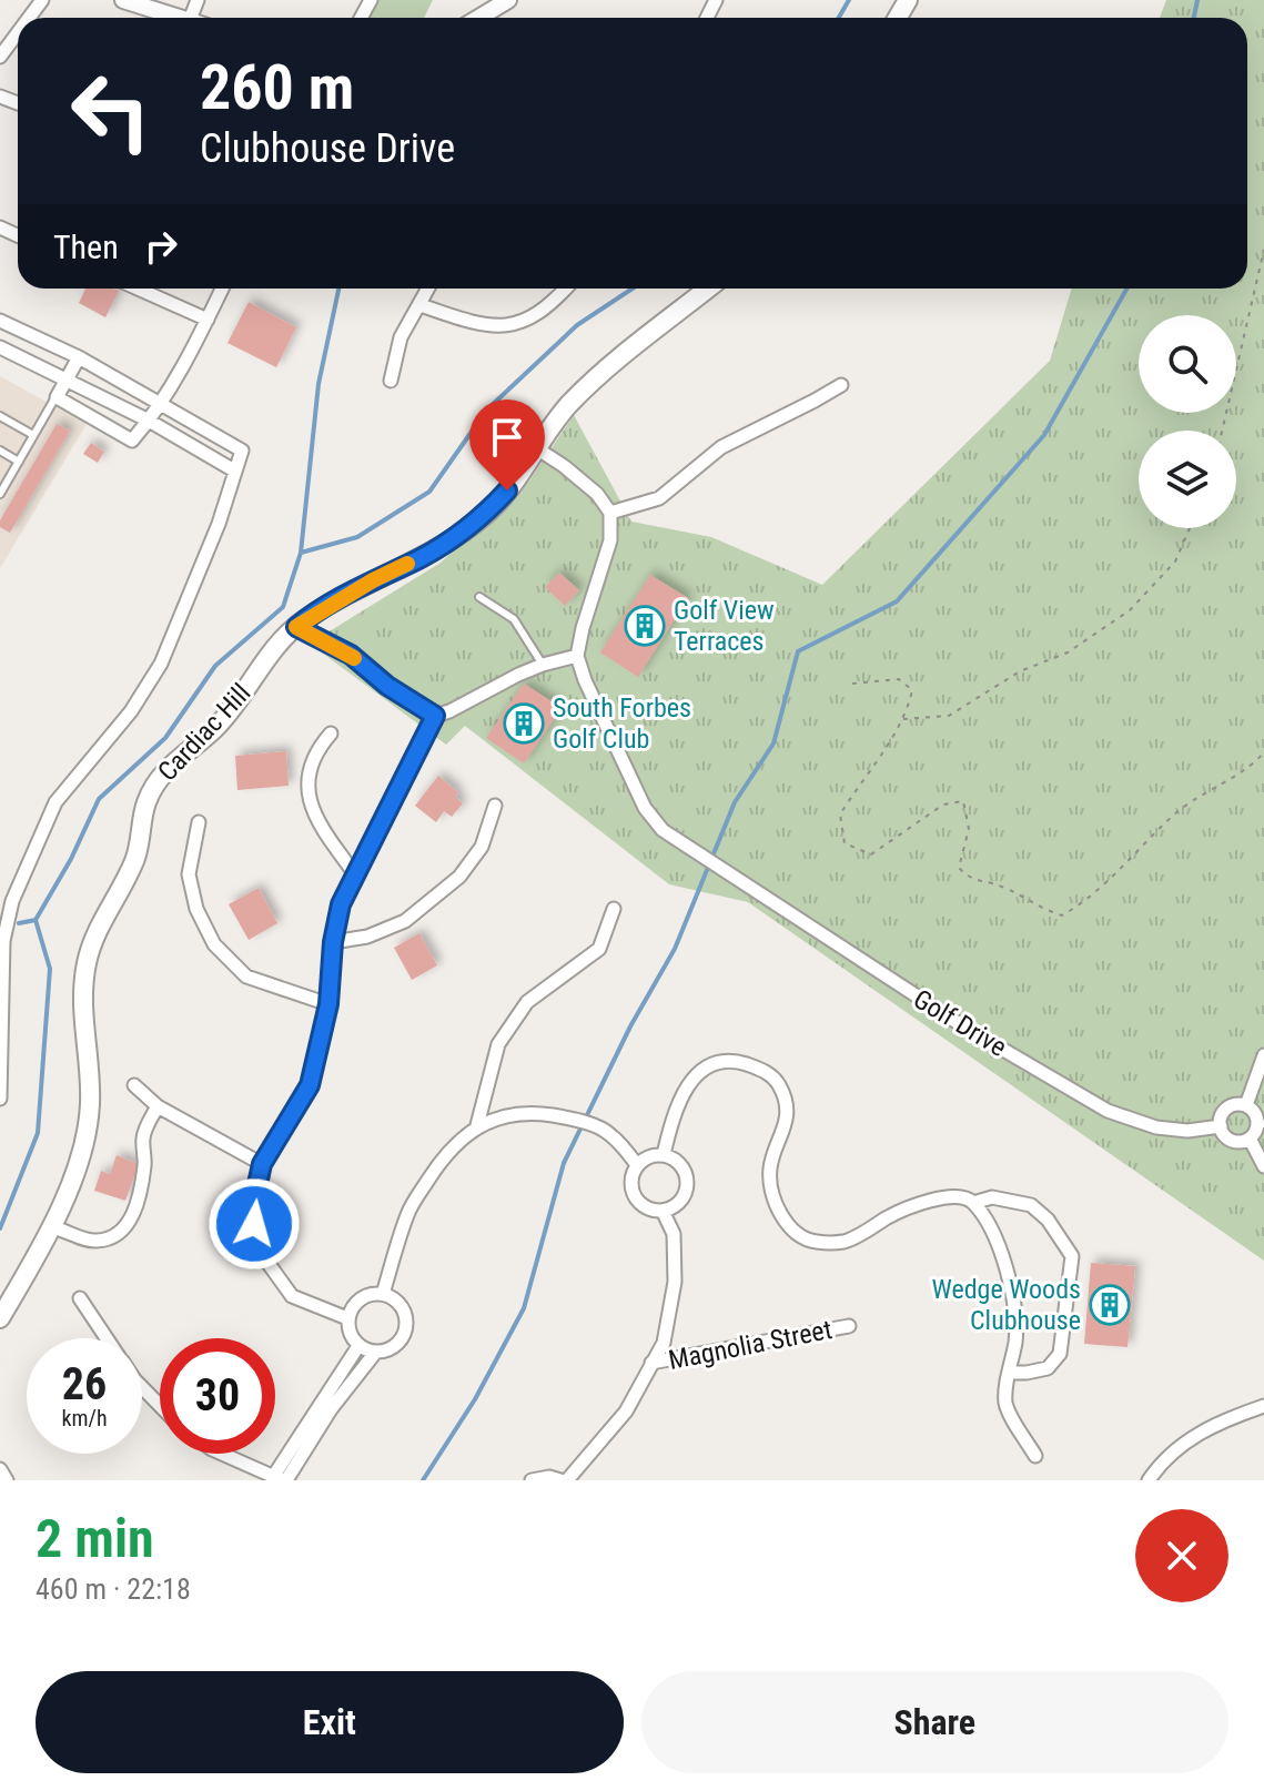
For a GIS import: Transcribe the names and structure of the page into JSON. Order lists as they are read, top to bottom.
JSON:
{
  "streets": {
    "main road": ["Cardiac Hill"],
    "street": ["Golf Drive", "Magnolia Street"]
  },
  "places": {
    "building": ["Golf View Terraces", "South Forbes Golf Club", "Wedge Woods Clubhouse"]
  },
  "page": {
    "turn": ["260 m", "Clubhouse Drive"],
    "then": "Then",
    "speed": "26 km/h",
    "limit": "30",
    "heading": ["2 min", "460 m · 22:18"],
    "buttons": ["Exit", "Share"]
  }
}
